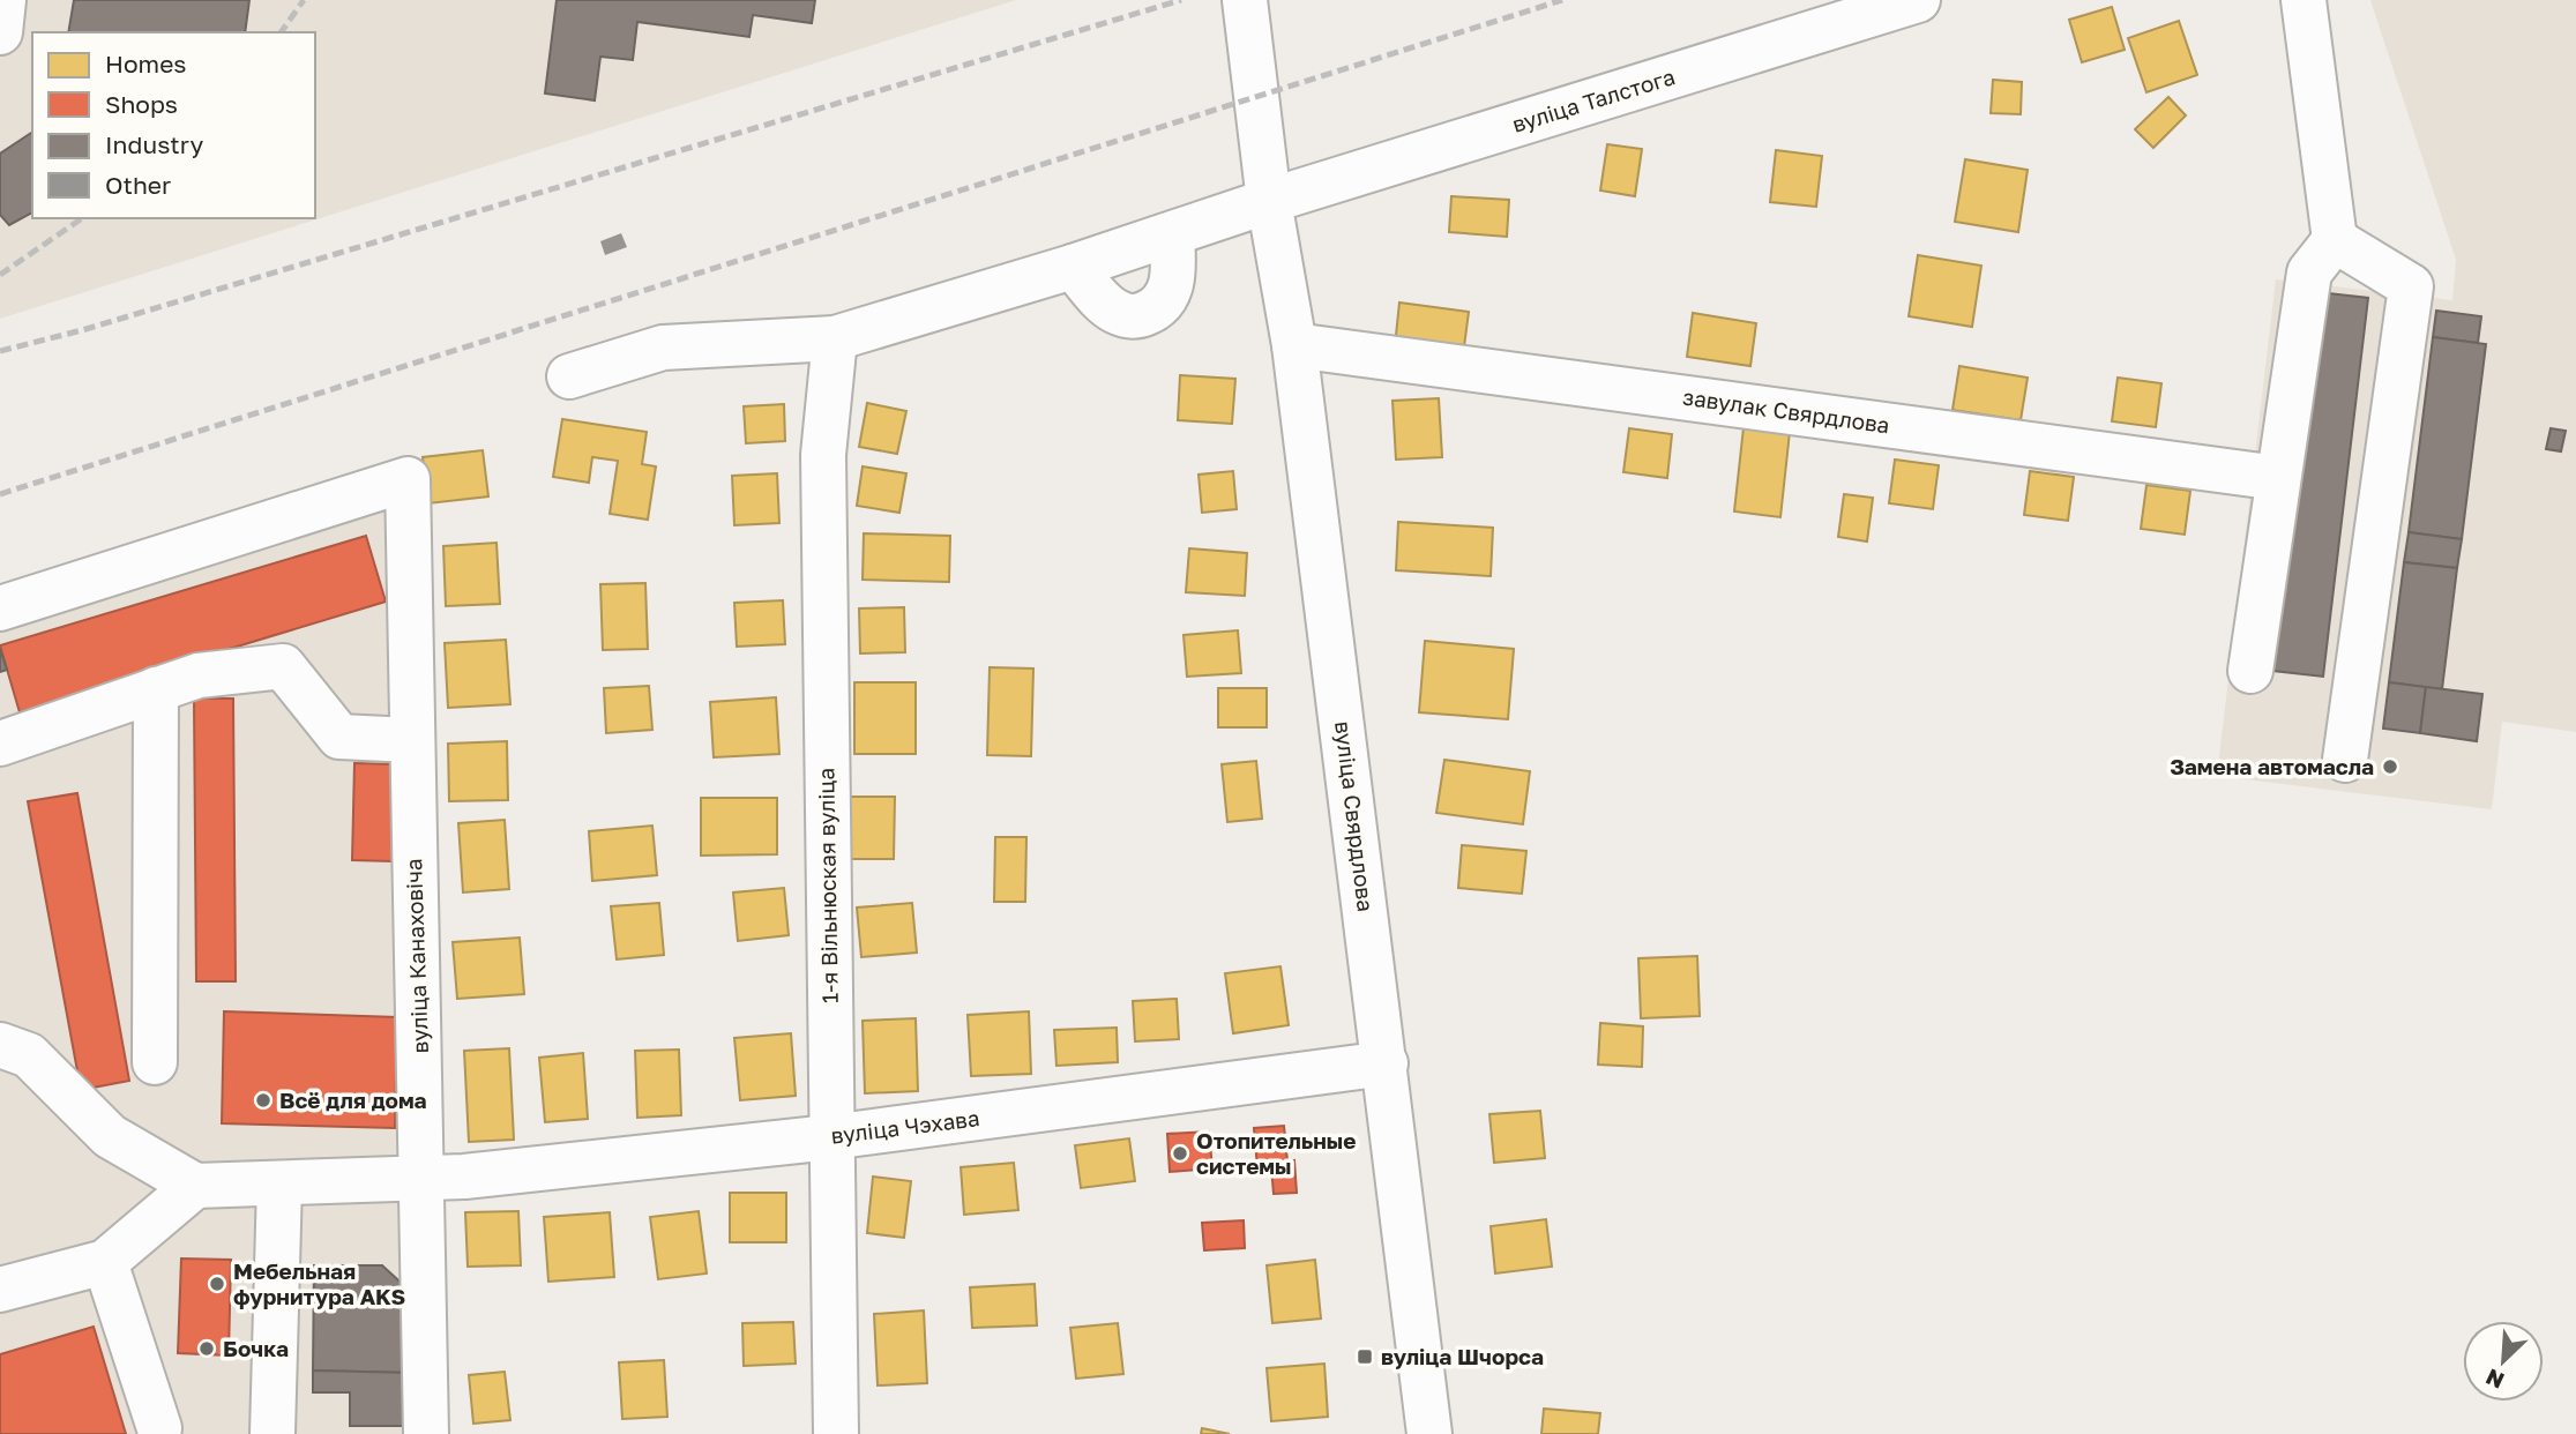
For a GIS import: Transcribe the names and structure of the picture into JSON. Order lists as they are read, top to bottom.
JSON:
{
  "streets": {
    "street": [
      "вуліца Талстога",
      "завулак Свярдлова",
      "вуліца Свярдлова",
      "1-я Вільнюская вуліца",
      "вуліца Канаховіча",
      "вуліца Чэхава"
    ]
  },
  "crossings": [
    ["вуліца Талстога", "вуліца Свярдлова"],
    ["вуліца Талстога", "1-я Вільнюская вуліца"],
    ["завулак Свярдлова", "вуліца Свярдлова"],
    ["вуліца Свярдлова", "вуліца Чэхава"],
    ["1-я Вільнюская вуліца", "вуліца Чэхава"],
    ["вуліца Канаховіча", "вуліца Чэхава"]
  ],
  "places": {
    "other": [
      "Замена автомасла",
      "Всё для дома",
      "Отопительные системы",
      "Мебельная фурнитура AKS",
      "Бочка"
    ],
    "transit": ["вуліца Шчорса"]
  },
  "legend": [
    "Homes",
    "Shops",
    "Industry",
    "Other"
  ],
  "north": "bottom left"
}
